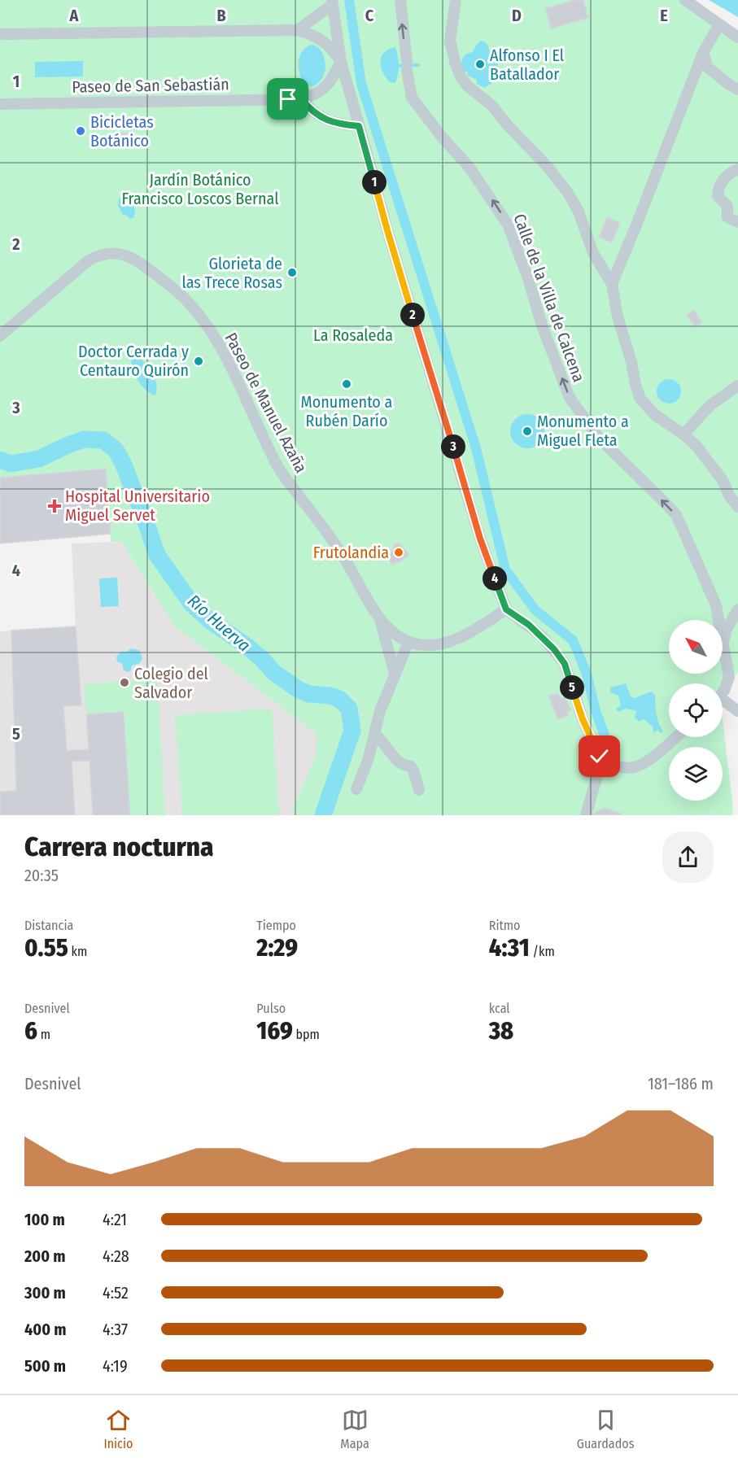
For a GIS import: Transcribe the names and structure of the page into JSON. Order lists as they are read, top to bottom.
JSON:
{
  "streets": {
    "street": ["Paseo de San Sebastián", "Calle de la Villa de Calcena", "Paseo de Manuel Azaña"]
  },
  "water": ["Río Huerva"],
  "parks": ["Jardín Botánico Francisco Loscos Bernal", "La Rosaleda"],
  "places": {
    "other": [
      "Alfonso I El Batallador",
      "Bicicletas Botánico",
      "Glorieta de las Trece Rosas",
      "Doctor Cerrada y Centauro Quirón",
      "Monumento a Rubén Darío",
      "Monumento a Miguel Fleta",
      "Frutolandia",
      "Colegio del Salvador"
    ],
    "health": ["Hospital Universitario Miguel Servet"]
  },
  "north": "top left",
  "page": {
    "pins": [
      "1",
      "2",
      "3",
      "4",
      "5"
    ],
    "heading": ["Carrera nocturna", "20:35"],
    "stats": [
      ["Distancia", "0.55 km"],
      ["Tiempo", "2:29"],
      ["Ritmo", "4:31 /km"],
      ["Desnivel", "6 m"],
      ["Pulso", "169 bpm"],
      ["kcal", "38"]
    ],
    "chart": ["Desnivel", "181–186 m"],
    "list": [
      {
        "name": "100 m",
        "note": "4:21"
      },
      {
        "name": "200 m",
        "note": "4:28"
      },
      {
        "name": "300 m",
        "note": "4:52"
      },
      {
        "name": "400 m",
        "note": "4:37"
      },
      {
        "name": "500 m",
        "note": "4:19"
      }
    ],
    "tabs": ["Inicio", "Mapa", "Guardados"]
  },
  "grid": {
    "columns": [
      "A",
      "B",
      "C",
      "D",
      "E"
    ],
    "rows": [
      "1",
      "2",
      "3",
      "4",
      "5"
    ]
  }
}
